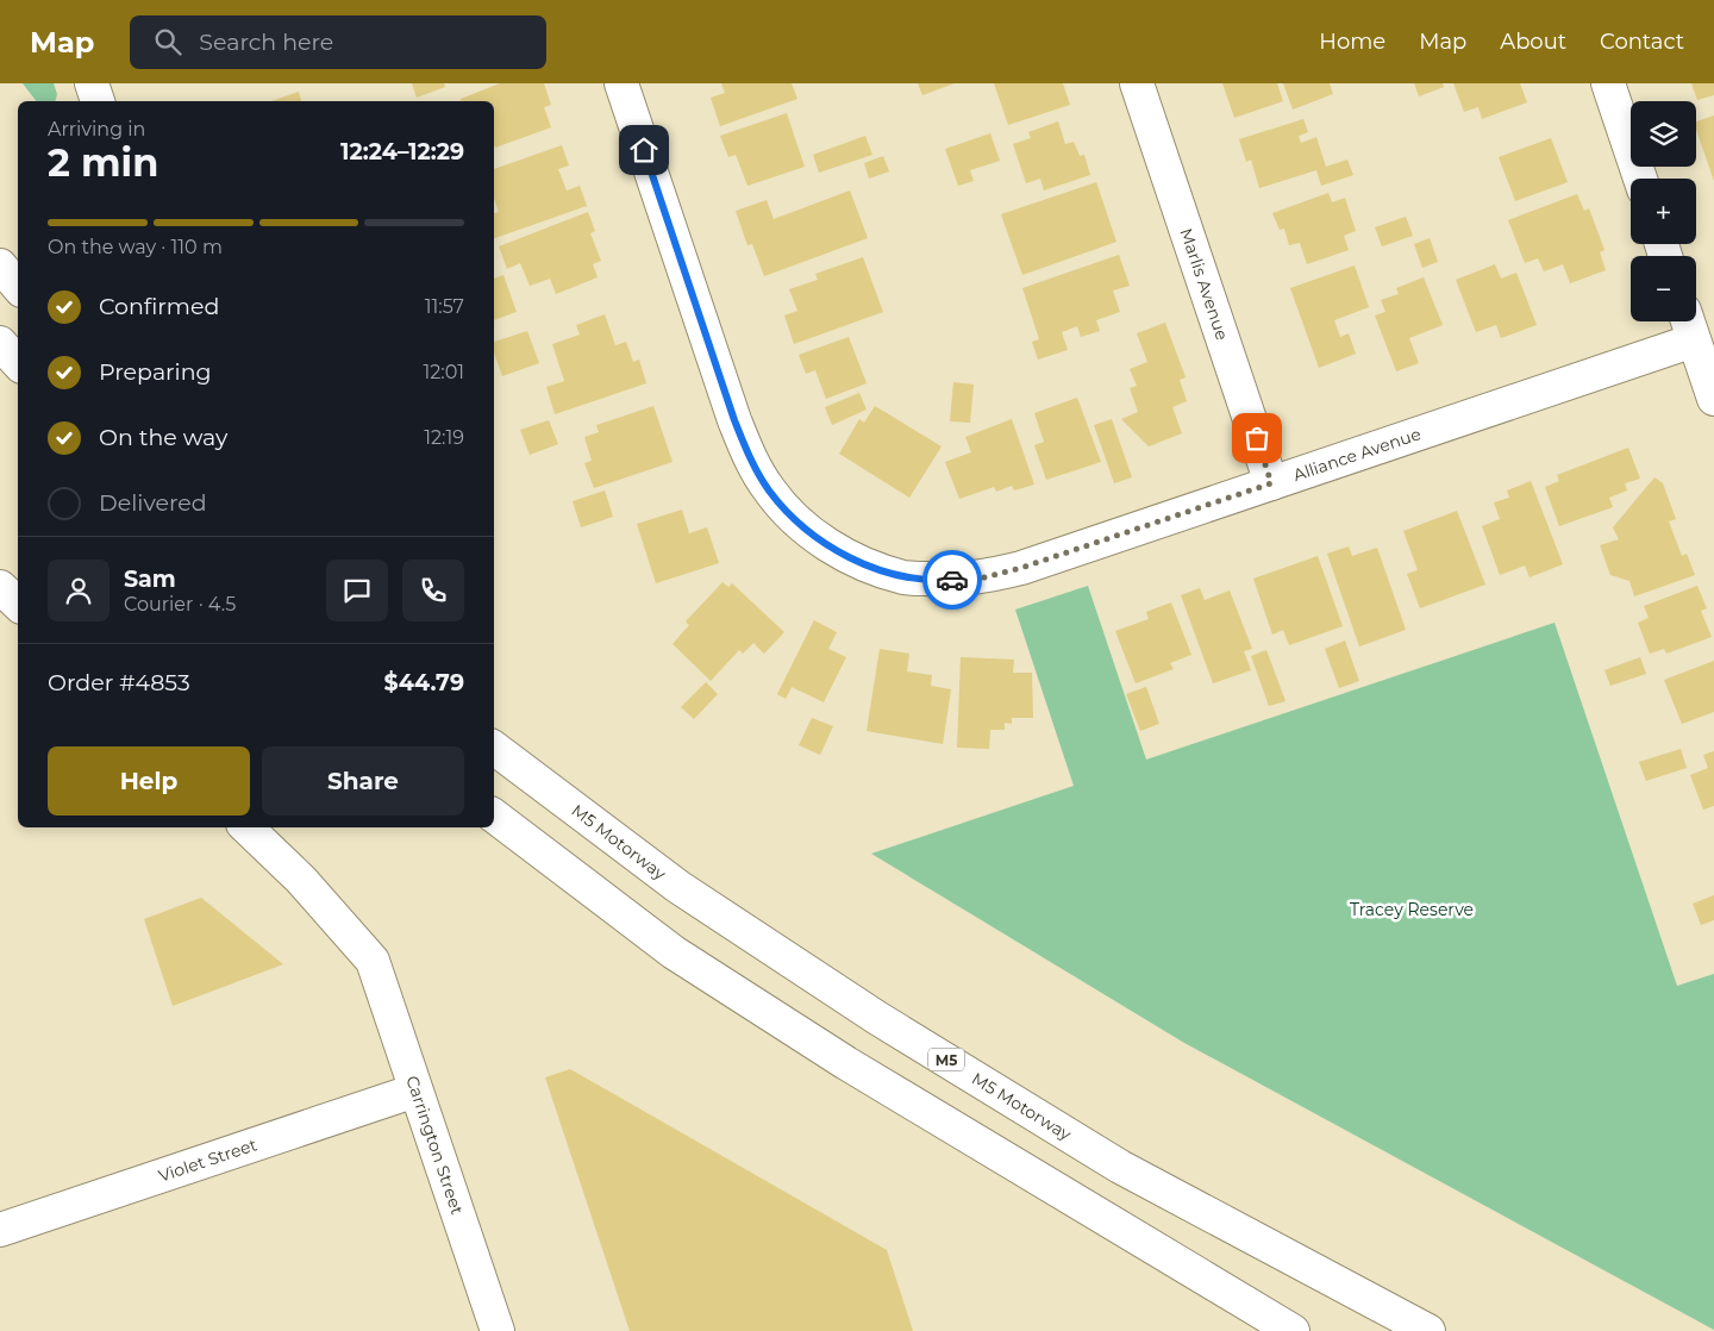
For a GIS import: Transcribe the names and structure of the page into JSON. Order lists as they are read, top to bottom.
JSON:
{
  "streets": {
    "main road": [
      "Marlis Avenue",
      "Alliance Avenue",
      "M5 Motorway",
      "M5",
      "Carrington Street",
      "Violet Street"
    ]
  },
  "crossings": [
    ["Marlis Avenue", "Alliance Avenue"],
    ["Carrington Street", "Violet Street"]
  ],
  "parks": ["Tracey Reserve"],
  "page": {
    "header": "Map",
    "search": "Search here",
    "nav": [
      "Home",
      "Map",
      "About",
      "Contact"
    ],
    "map_buttons": ["+", "−"],
    "heading": ["2 min", "Arriving in", "12:24–12:29"],
    "panel": [
      "Sam",
      "Courier · 4.5",
      "Order #4853",
      "$44.79"
    ],
    "bar": "On the way · 110 m",
    "list": [
      ["Confirmed", "11:57"],
      ["Preparing", "12:01"],
      ["On the way", "12:19"],
      "Delivered"
    ],
    "buttons": ["Help", "Share"]
  }
}
